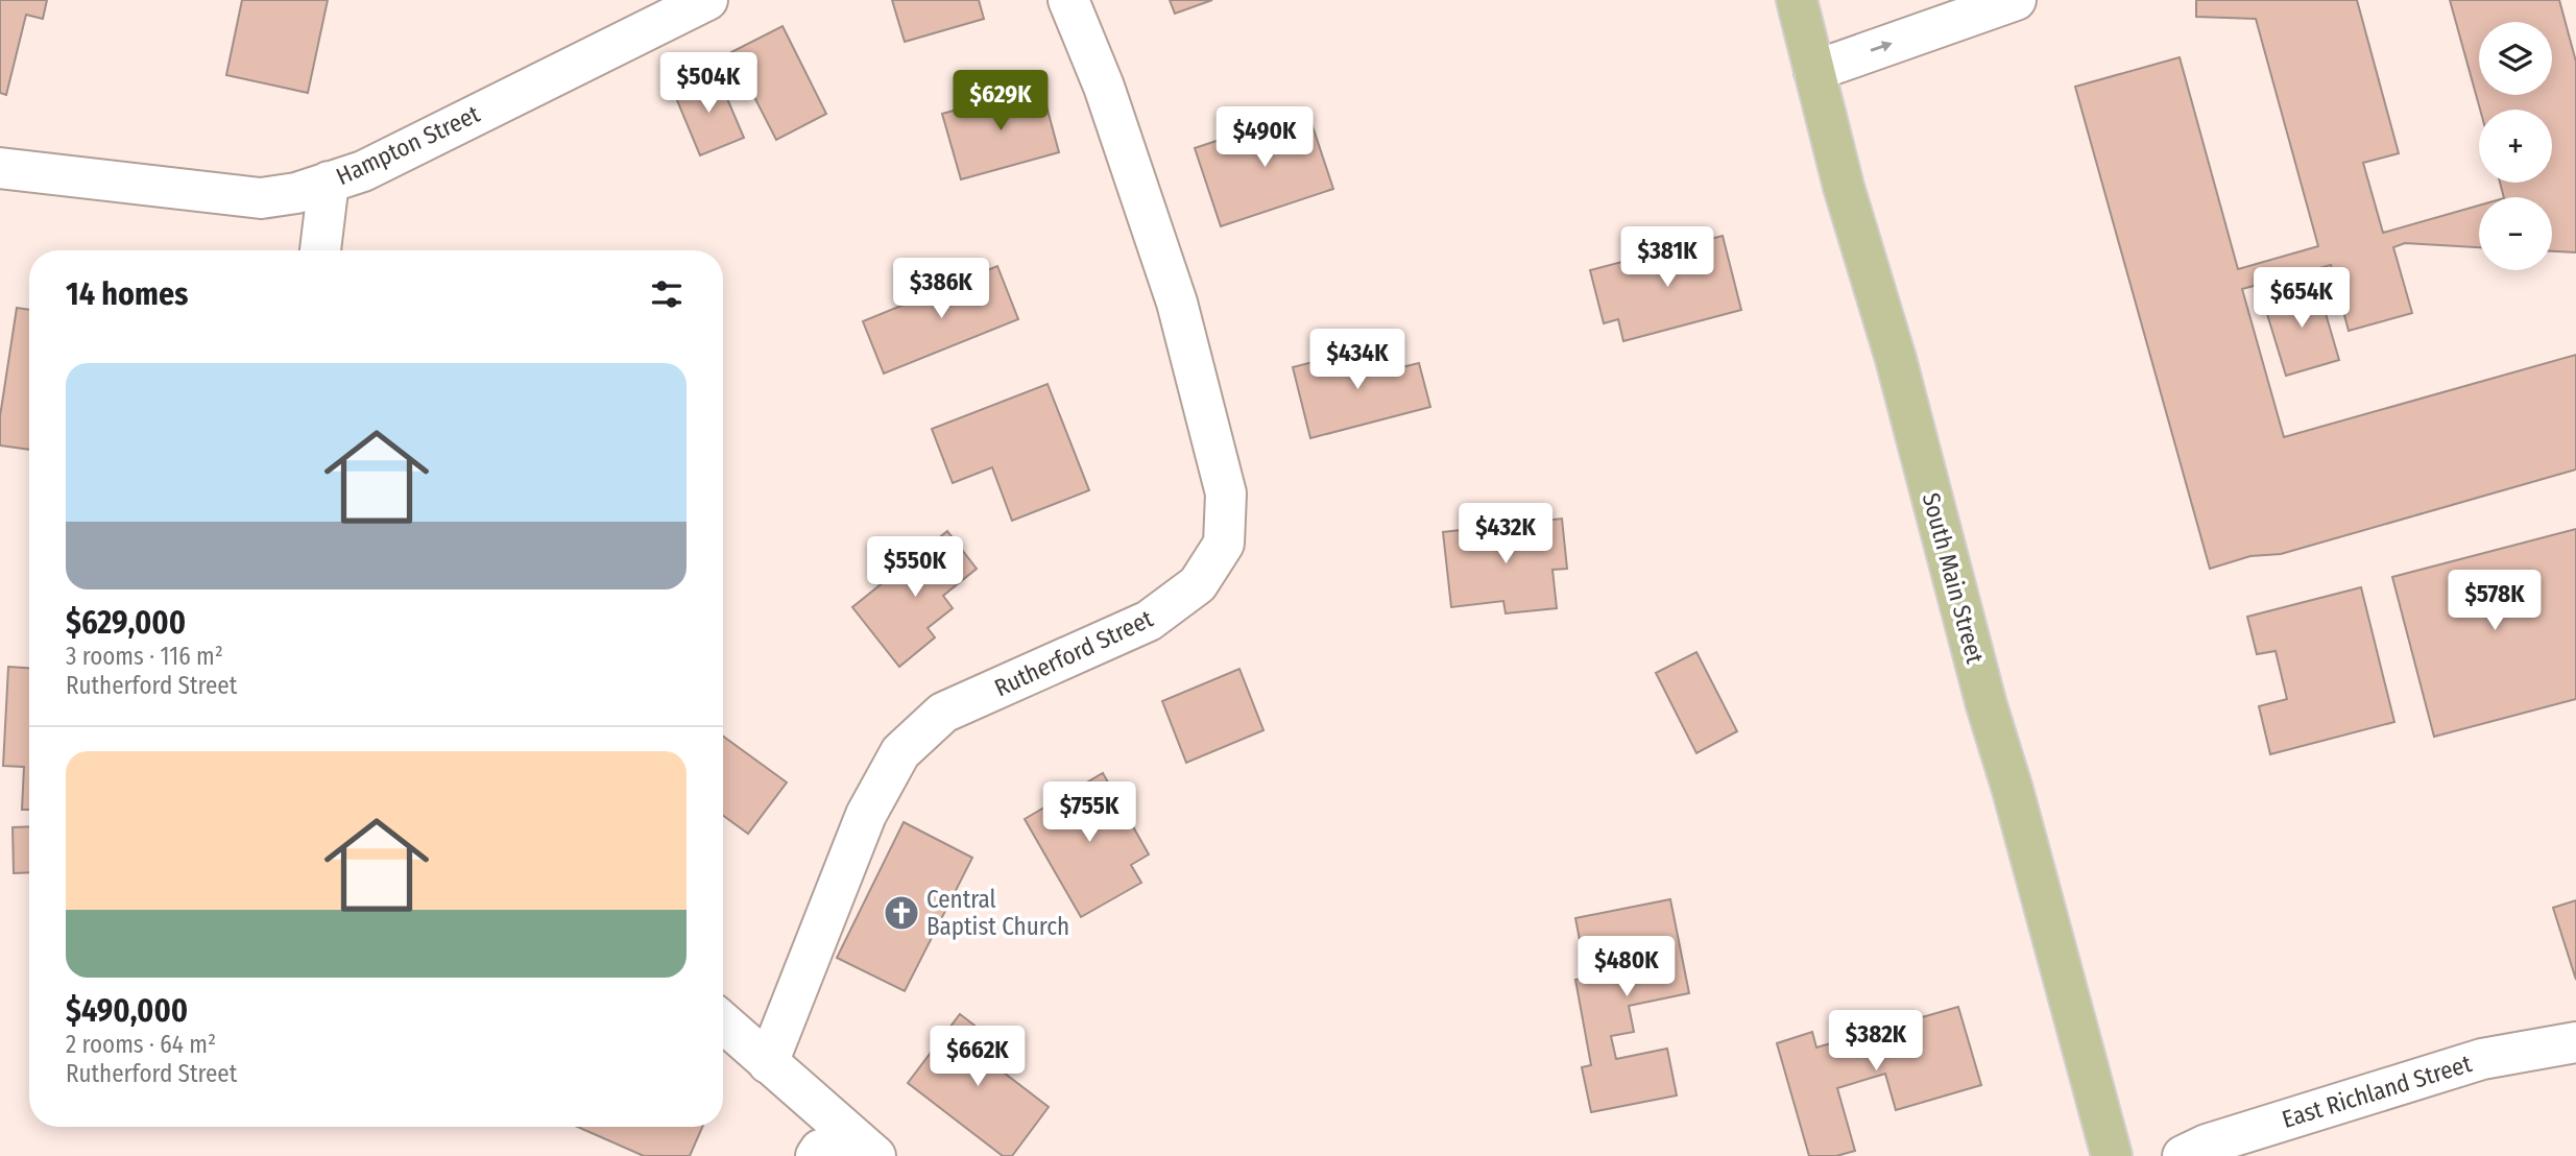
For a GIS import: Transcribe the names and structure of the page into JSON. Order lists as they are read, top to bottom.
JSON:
{
  "streets": {
    "main road": ["South Main Street"],
    "street": ["Hampton Street", "Rutherford Street", "East Richland Street"]
  },
  "places": {
    "church": ["Central Baptist Church"]
  },
  "page": {
    "map_buttons": ["+", "−"],
    "price": [
      "$504K",
      "$629K",
      "$490K",
      "$381K",
      "$386K",
      "$654K",
      "$434K",
      "$432K",
      "$550K",
      "$578K",
      "$755K",
      "$480K",
      "$382K",
      "$662K"
    ],
    "heading": "14 homes",
    "list": [
      {
        "name": "$629,000",
        "note": "3 rooms · 116 m² · Rutherford Street"
      },
      {
        "name": "$490,000",
        "note": "2 rooms · 64 m² · Rutherford Street"
      }
    ]
  }
}
